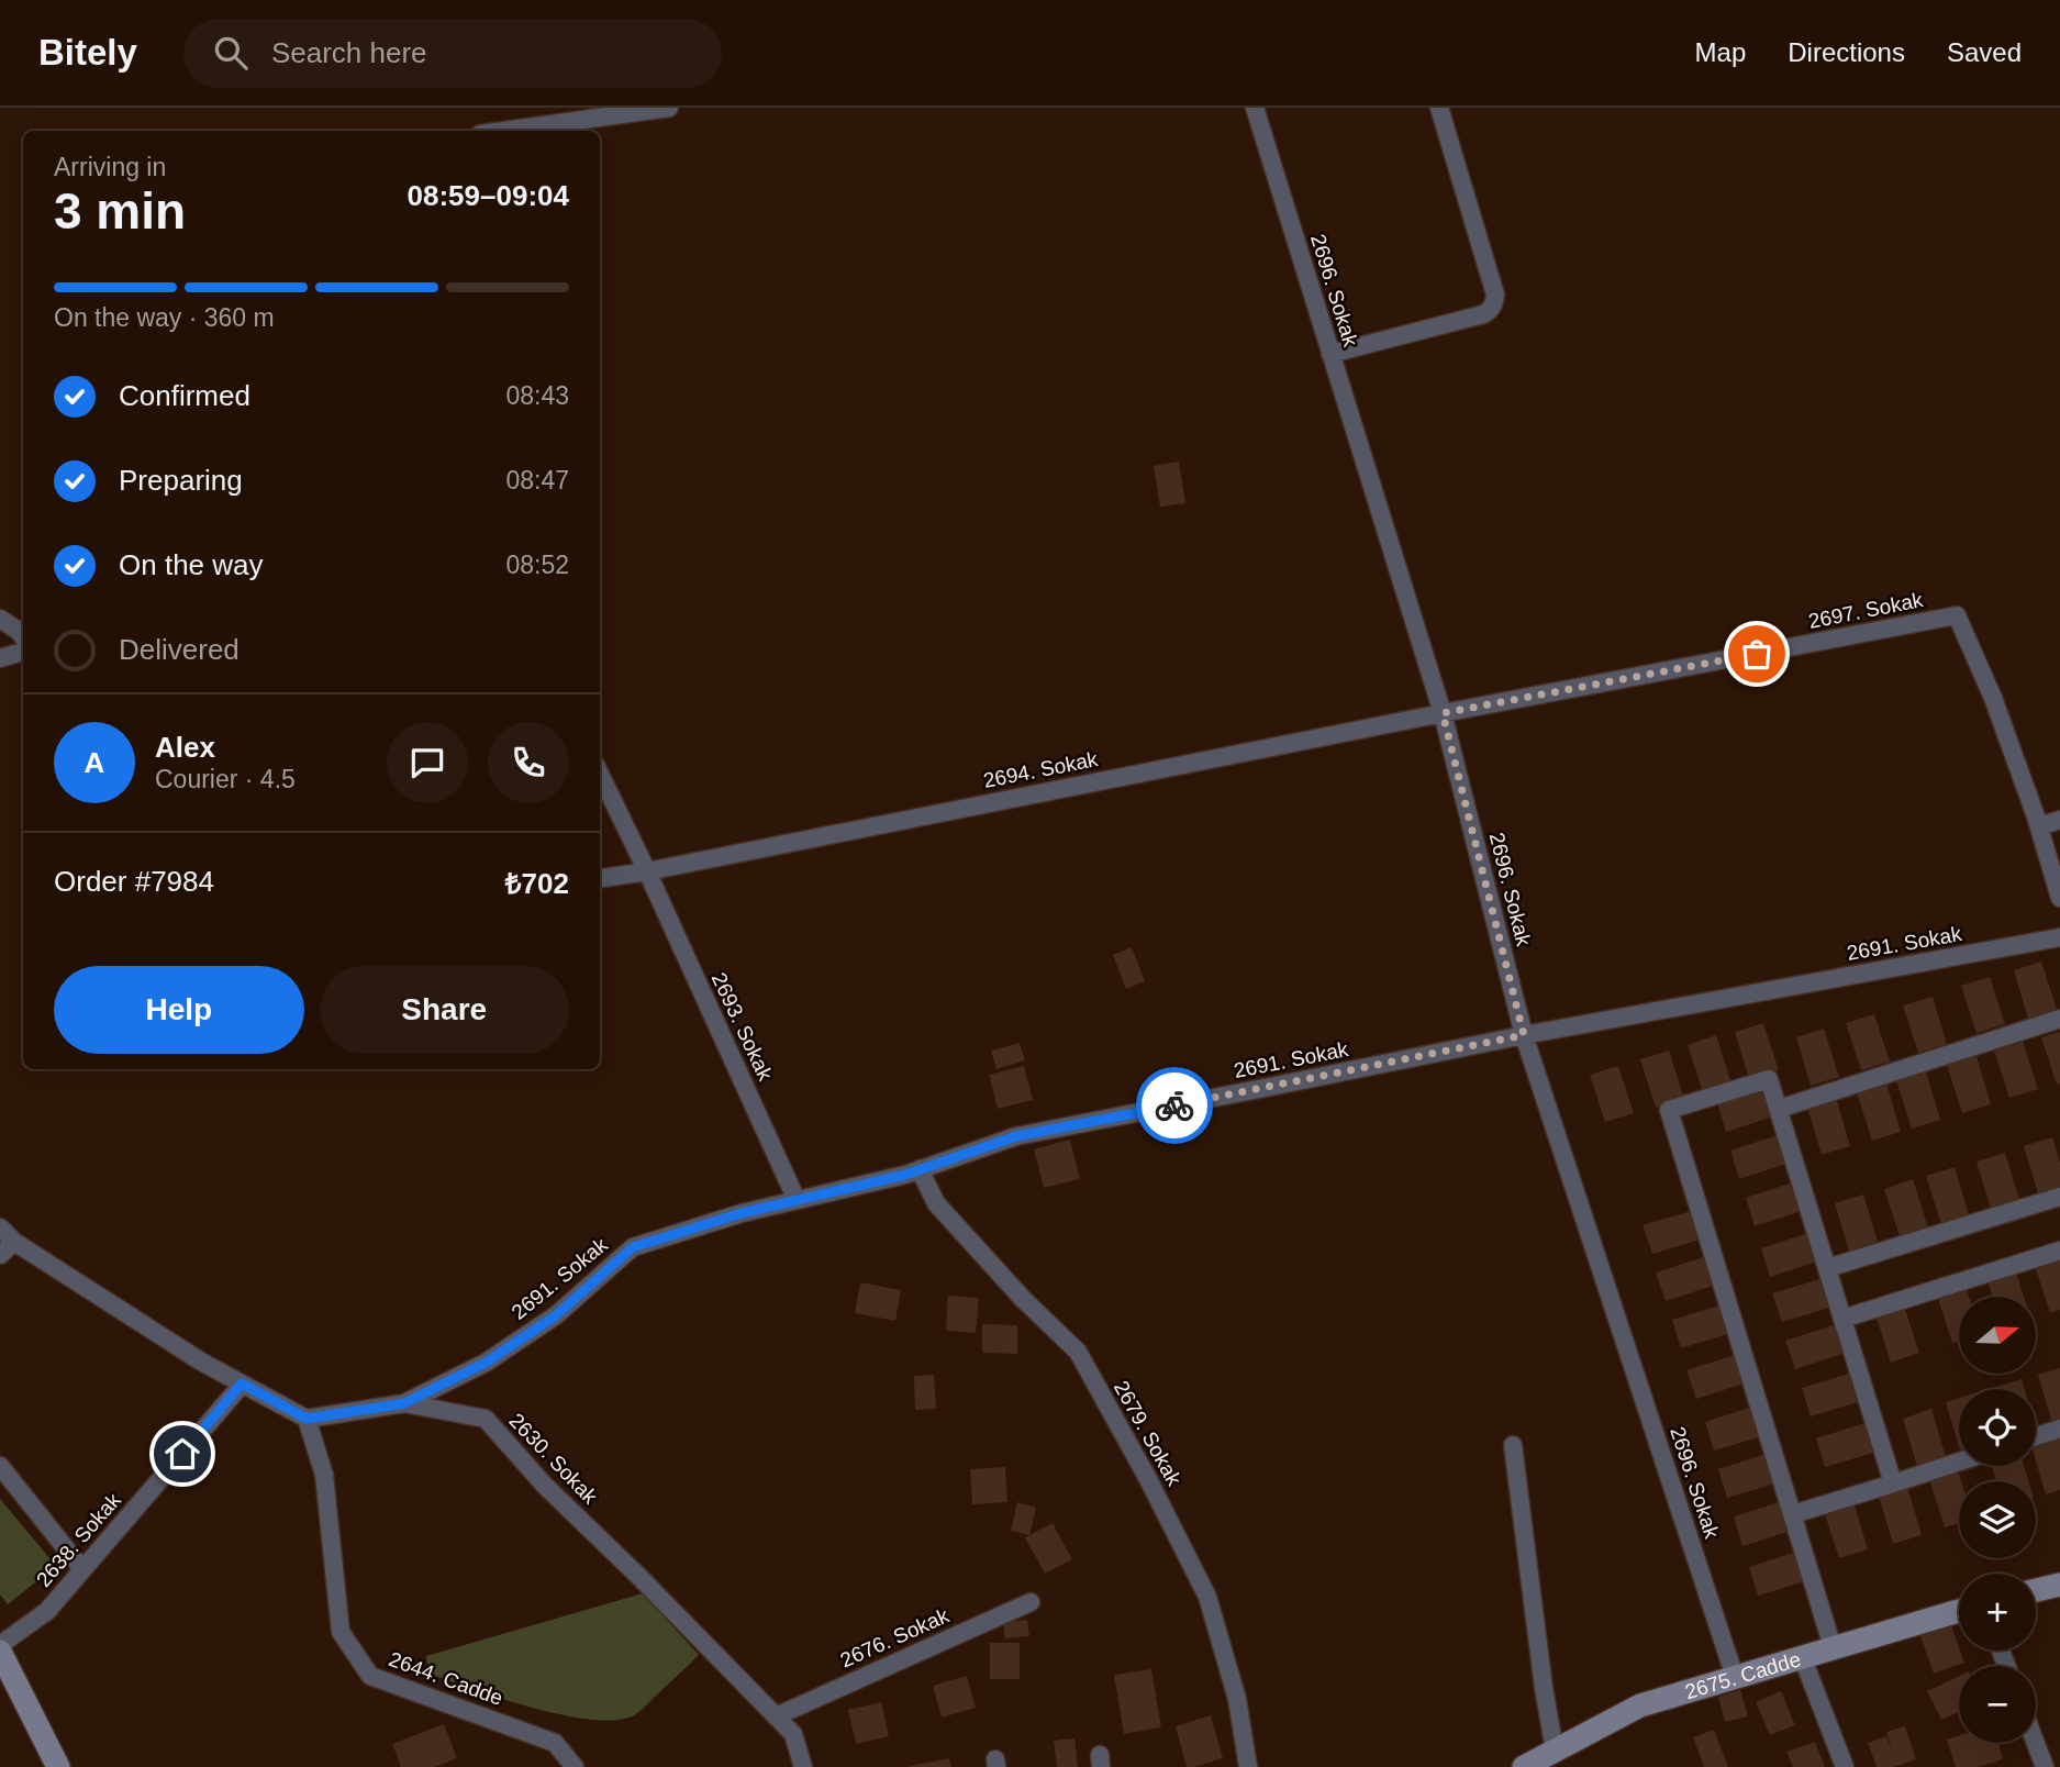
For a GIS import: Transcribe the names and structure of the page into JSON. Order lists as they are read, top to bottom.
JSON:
{
  "streets": {
    "street": [
      "2696. Sokak",
      "2697. Sokak",
      "2694. Sokak",
      "2691. Sokak",
      "2693. Sokak",
      "2679. Sokak",
      "2630. Sokak",
      "2638. Sokak",
      "2676. Sokak",
      "2675. Cadde",
      "2644. Cadde"
    ]
  },
  "crossings": [
    ["2696. Sokak", "2697. Sokak"],
    ["2696. Sokak", "2694. Sokak"],
    ["2696. Sokak", "2691. Sokak"],
    ["2696. Sokak", "2675. Cadde"],
    ["2697. Sokak", "2694. Sokak"],
    ["2694. Sokak", "2693. Sokak"],
    ["2691. Sokak", "2693. Sokak"],
    ["2691. Sokak", "2679. Sokak"],
    ["2691. Sokak", "2630. Sokak"],
    ["2630. Sokak", "2676. Sokak"],
    ["2630. Sokak", "2644. Cadde"]
  ],
  "north": "right",
  "page": {
    "header": "Bitely",
    "search": "Search here",
    "nav": ["Map", "Directions", "Saved"],
    "heading": ["3 min", "Arriving in", "08:59–09:04"],
    "panel": [
      "Alex",
      "Courier · 4.5",
      "Order #7984",
      "₺702"
    ],
    "bar": "On the way · 360 m",
    "list": [
      ["Confirmed", "08:43"],
      ["Preparing", "08:47"],
      ["On the way", "08:52"],
      "Delivered"
    ],
    "round": "A",
    "buttons": ["Help", "Share"],
    "map_buttons": ["+", "−"]
  }
}
